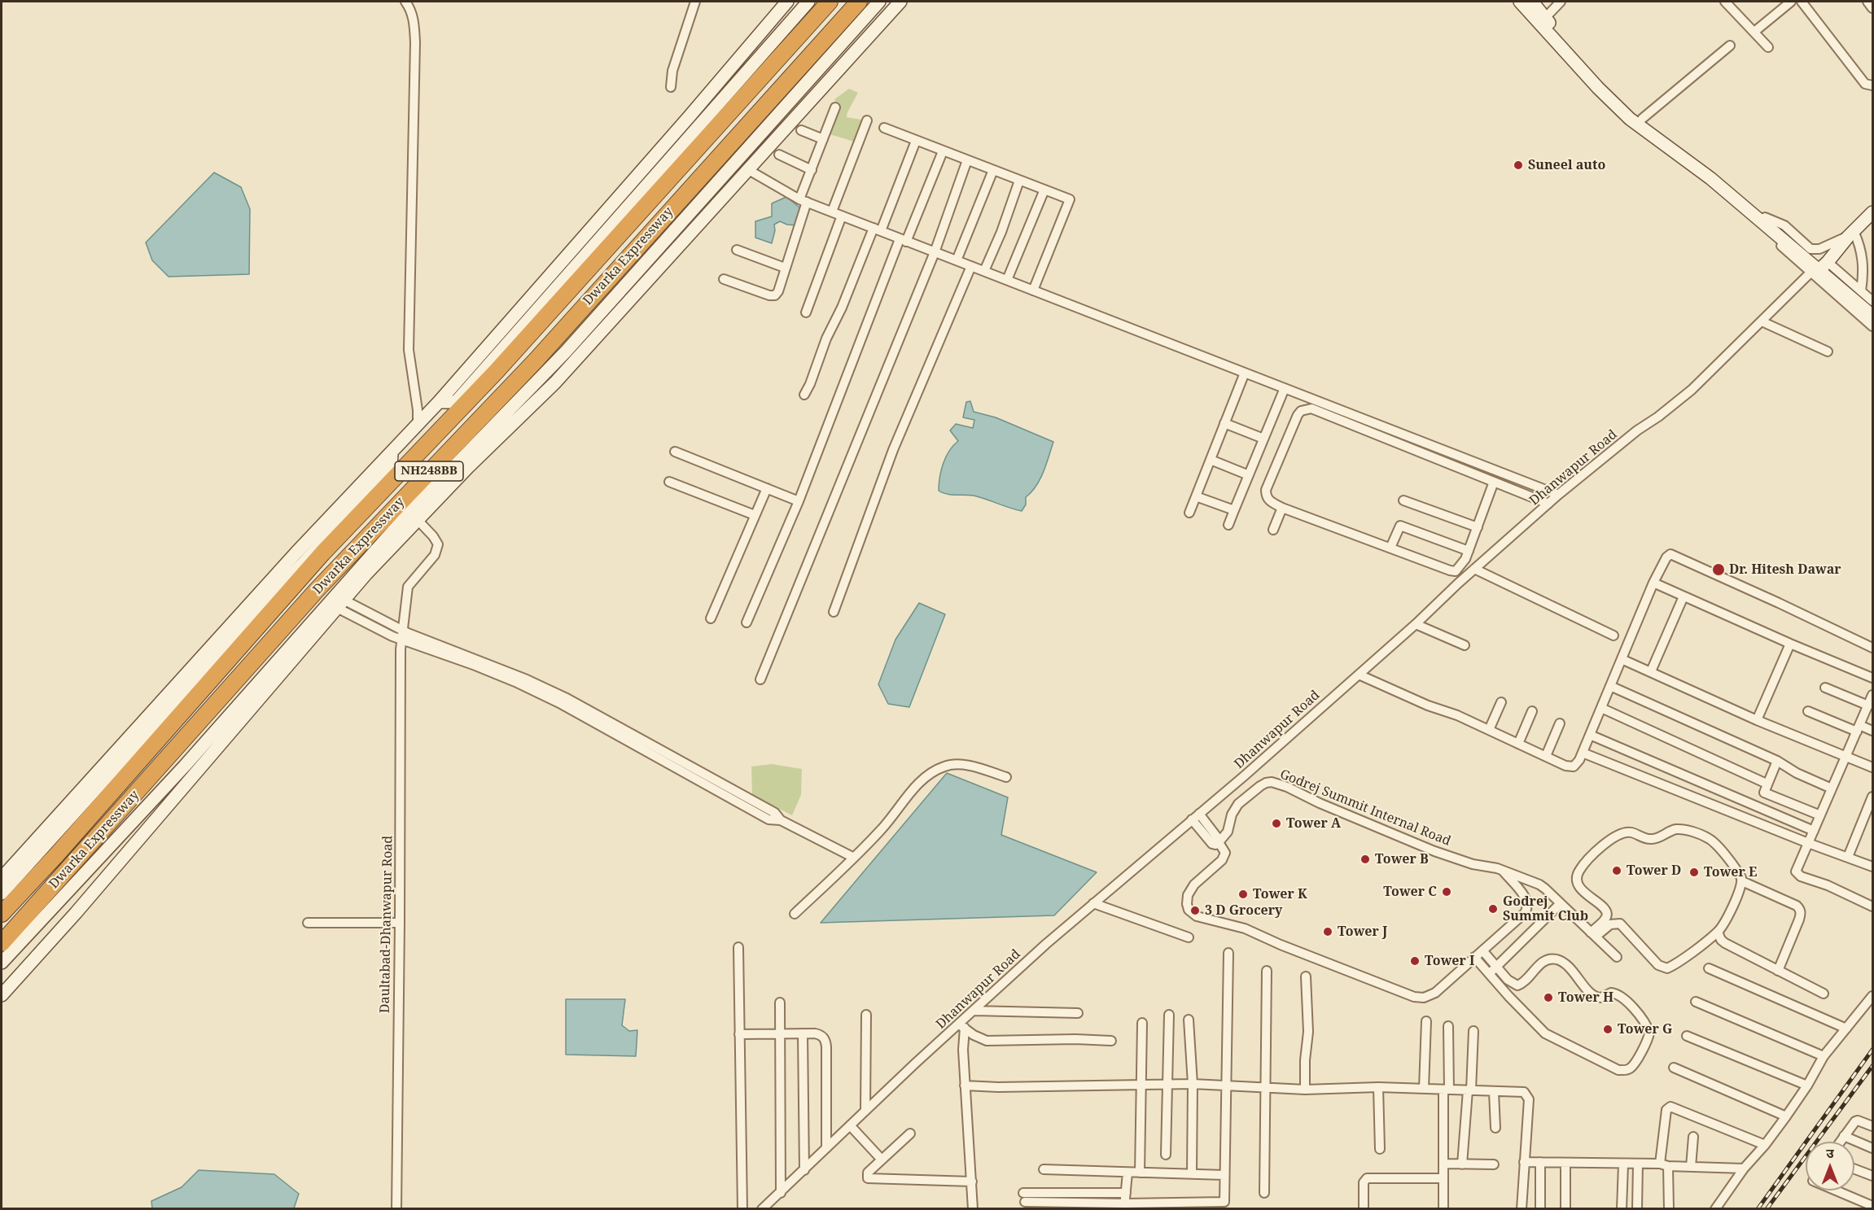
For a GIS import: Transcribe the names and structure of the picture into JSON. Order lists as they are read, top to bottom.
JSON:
{
  "streets": {
    "highway": ["Dwarka Expressway", "NH248BB"],
    "street": ["Dhanwapur Road", "Godrej Summit Internal Road", "Daultabad-Dhanwapur Road"]
  },
  "places": [
    "Suneel auto",
    "Dr. Hitesh Dawar",
    "Tower A",
    "Tower B",
    "Tower D",
    "Tower E",
    "Tower C",
    "Tower K",
    "Godrej Summit Club",
    "3 D Grocery",
    "Tower J",
    "Tower I",
    "Tower H",
    "Tower G"
  ],
  "north": "top"
}
